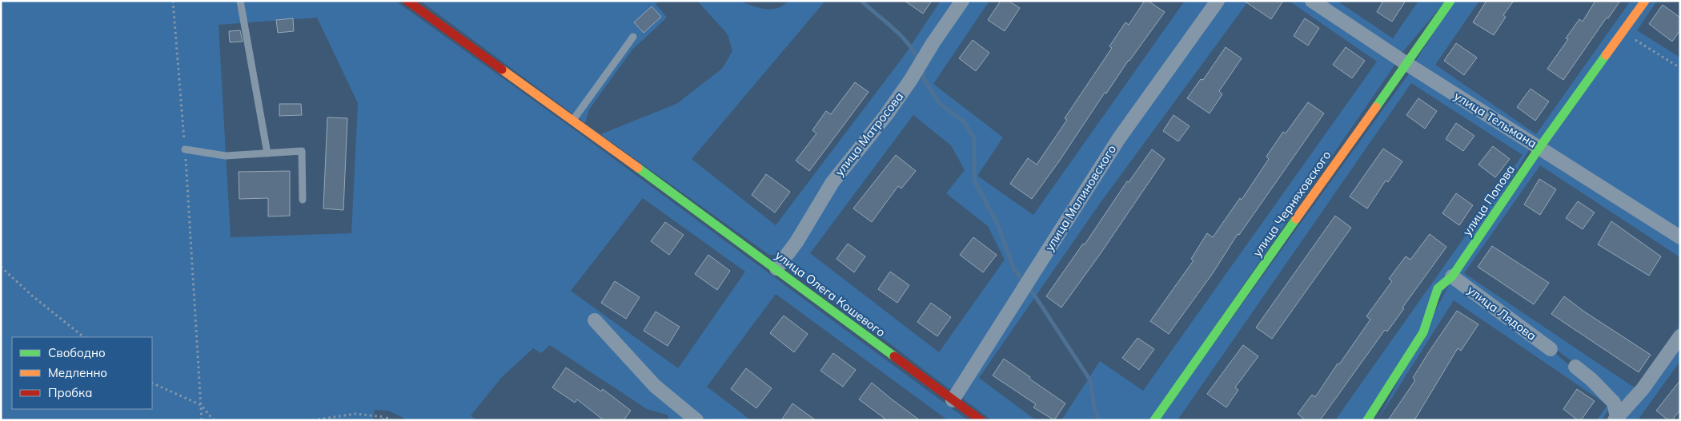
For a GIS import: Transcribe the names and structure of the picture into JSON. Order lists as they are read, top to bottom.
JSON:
{
  "streets": {
    "street": [
      "улица Тельмана",
      "улица Матросова",
      "улица Малиновского",
      "улица Попова",
      "улица Черняховского",
      "улица Олега Кошевого",
      "улица Лядова"
    ]
  },
  "crossings": [
    ["улица Тельмана", "улица Попова"],
    ["улица Тельмана", "улица Черняховского"],
    ["улица Матросова", "улица Олега Кошевого"],
    ["улица Малиновского", "улица Олега Кошевого"],
    ["улица Попова", "улица Лядова"]
  ],
  "legend": ["Свободно", "Медленно", "Пробка"]
}
